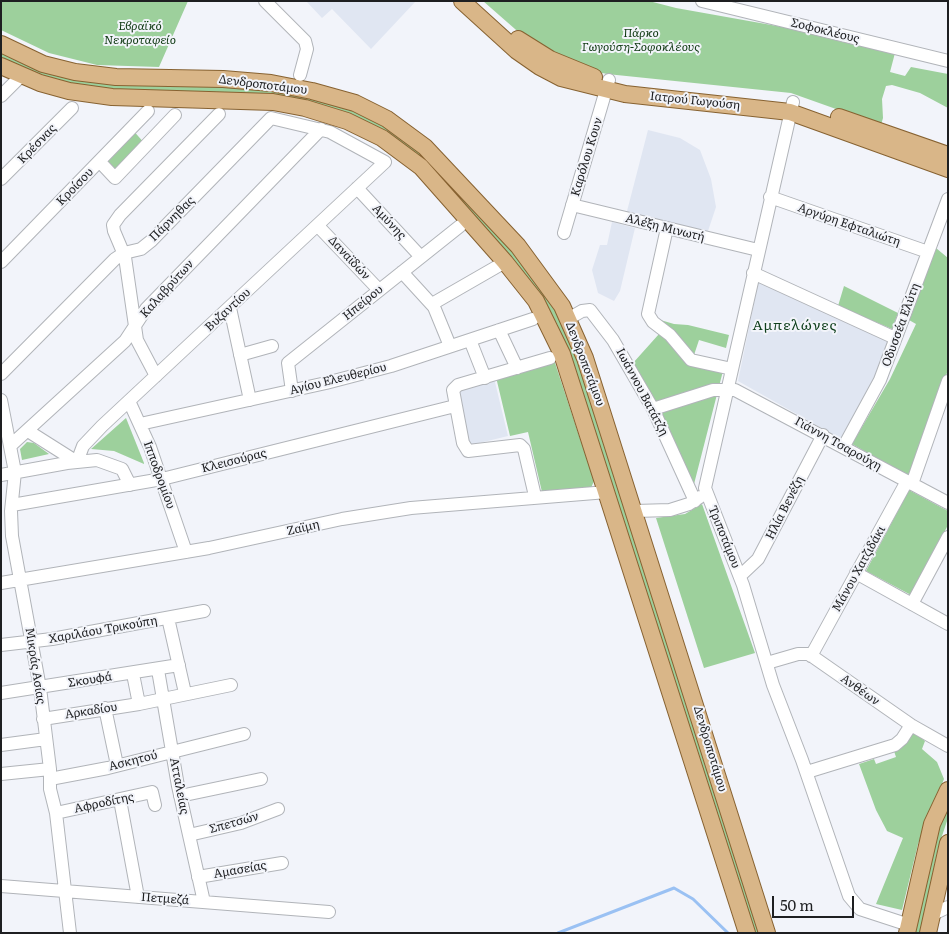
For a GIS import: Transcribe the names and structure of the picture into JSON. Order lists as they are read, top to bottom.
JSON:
{
  "streets": {
    "main road": ["Δενδροποτάμου", "Ιατρού Γωγούση"],
    "street": [
      "Σοφοκλέους",
      "Κρέσνας",
      "Καρόλου Κουν",
      "Κροίσου",
      "Πάρνηθας",
      "Αμύνης",
      "Αργύρη Εφταλιώτη",
      "Αλέξη Μινωτή",
      "Δαναϊδών",
      "Καλαβρύτων",
      "Ηπείρου",
      "Βυζαντίου",
      "Οδυσσέα Ελύτη",
      "Αγίου Ελευθερίου",
      "Ιωάννου Βατάτζη",
      "Γιάννη Τσαρούχη",
      "Κλεισούρας",
      "Ιπποδρομίου",
      "Ηλία Βενέζη",
      "Ζαϊμη",
      "Τριποτάμου",
      "Μάνου Χατζιδάκι",
      "Χαριλάου Τρικούπη",
      "Μικράς Ασίας",
      "Σκουφά",
      "Ανθέων",
      "Αρκαδίου",
      "Ασκητού",
      "Ατταλείας",
      "Αφροδίτης",
      "Σπετσών",
      "Αμασείας",
      "Πετμεζά"
    ]
  },
  "crossings": [
    ["Δενδροποτάμου", "Ιωάννου Βατάτζη"],
    ["Δενδροποτάμου", "Ζαϊμη"],
    ["Ιατρού Γωγούση", "Καρόλου Κουν"],
    ["Καρόλου Κουν", "Αλέξη Μινωτή"],
    ["Πάρνηθας", "Καλαβρύτων"],
    ["Πάρνηθας", "Βυζαντίου"],
    ["Αμύνης", "Ηπείρου"],
    ["Αμύνης", "Βυζαντίου"],
    ["Αργύρη Εφταλιώτη", "Οδυσσέα Ελύτη"],
    ["Δαναϊδών", "Ηπείρου"],
    ["Δαναϊδών", "Βυζαντίου"],
    ["Καλαβρύτων", "Βυζαντίου"],
    ["Καλαβρύτων", "Μικράς Ασίας"],
    ["Ηπείρου", "Αγίου Ελευθερίου"],
    ["Βυζαντίου", "Ιπποδρομίου"],
    ["Οδυσσέα Ελύτη", "Γιάννη Τσαρούχη"],
    ["Αγίου Ελευθερίου", "Ιπποδρομίου"],
    ["Γιάννη Τσαρούχη", "Ηλία Βενέζη"],
    ["Γιάννη Τσαρούχη", "Μάνου Χατζιδάκι"],
    ["Κλεισούρας", "Ιπποδρομίου"],
    ["Κλεισούρας", "Μικράς Ασίας"],
    ["Ιπποδρομίου", "Ζαϊμη"],
    ["Ηλία Βενέζη", "Τριποτάμου"],
    ["Ζαϊμη", "Μικράς Ασίας"],
    ["Μάνου Χατζιδάκι", "Ανθέων"],
    ["Χαριλάου Τρικούπη", "Μικράς Ασίας"],
    ["Μικράς Ασίας", "Σκουφά"],
    ["Μικράς Ασίας", "Αρκαδίου"],
    ["Μικράς Ασίας", "Ασκητού"],
    ["Μικράς Ασίας", "Αφροδίτης"],
    ["Μικράς Ασίας", "Πετμεζά"],
    ["Σκουφά", "Ατταλείας"],
    ["Αρκαδίου", "Ατταλείας"],
    ["Ασκητού", "Ατταλείας"],
    ["Ατταλείας", "Σπετσών"],
    ["Ατταλείας", "Αμασείας"],
    ["Ατταλείας", "Πετμεζά"]
  ],
  "districts": ["Αμπελώνες"],
  "parks": ["Εβραϊκό Νεκροταφείο", "Πάρκο Γωγούση-Σοφοκλέους"],
  "scale_bar": "50 m"
}
